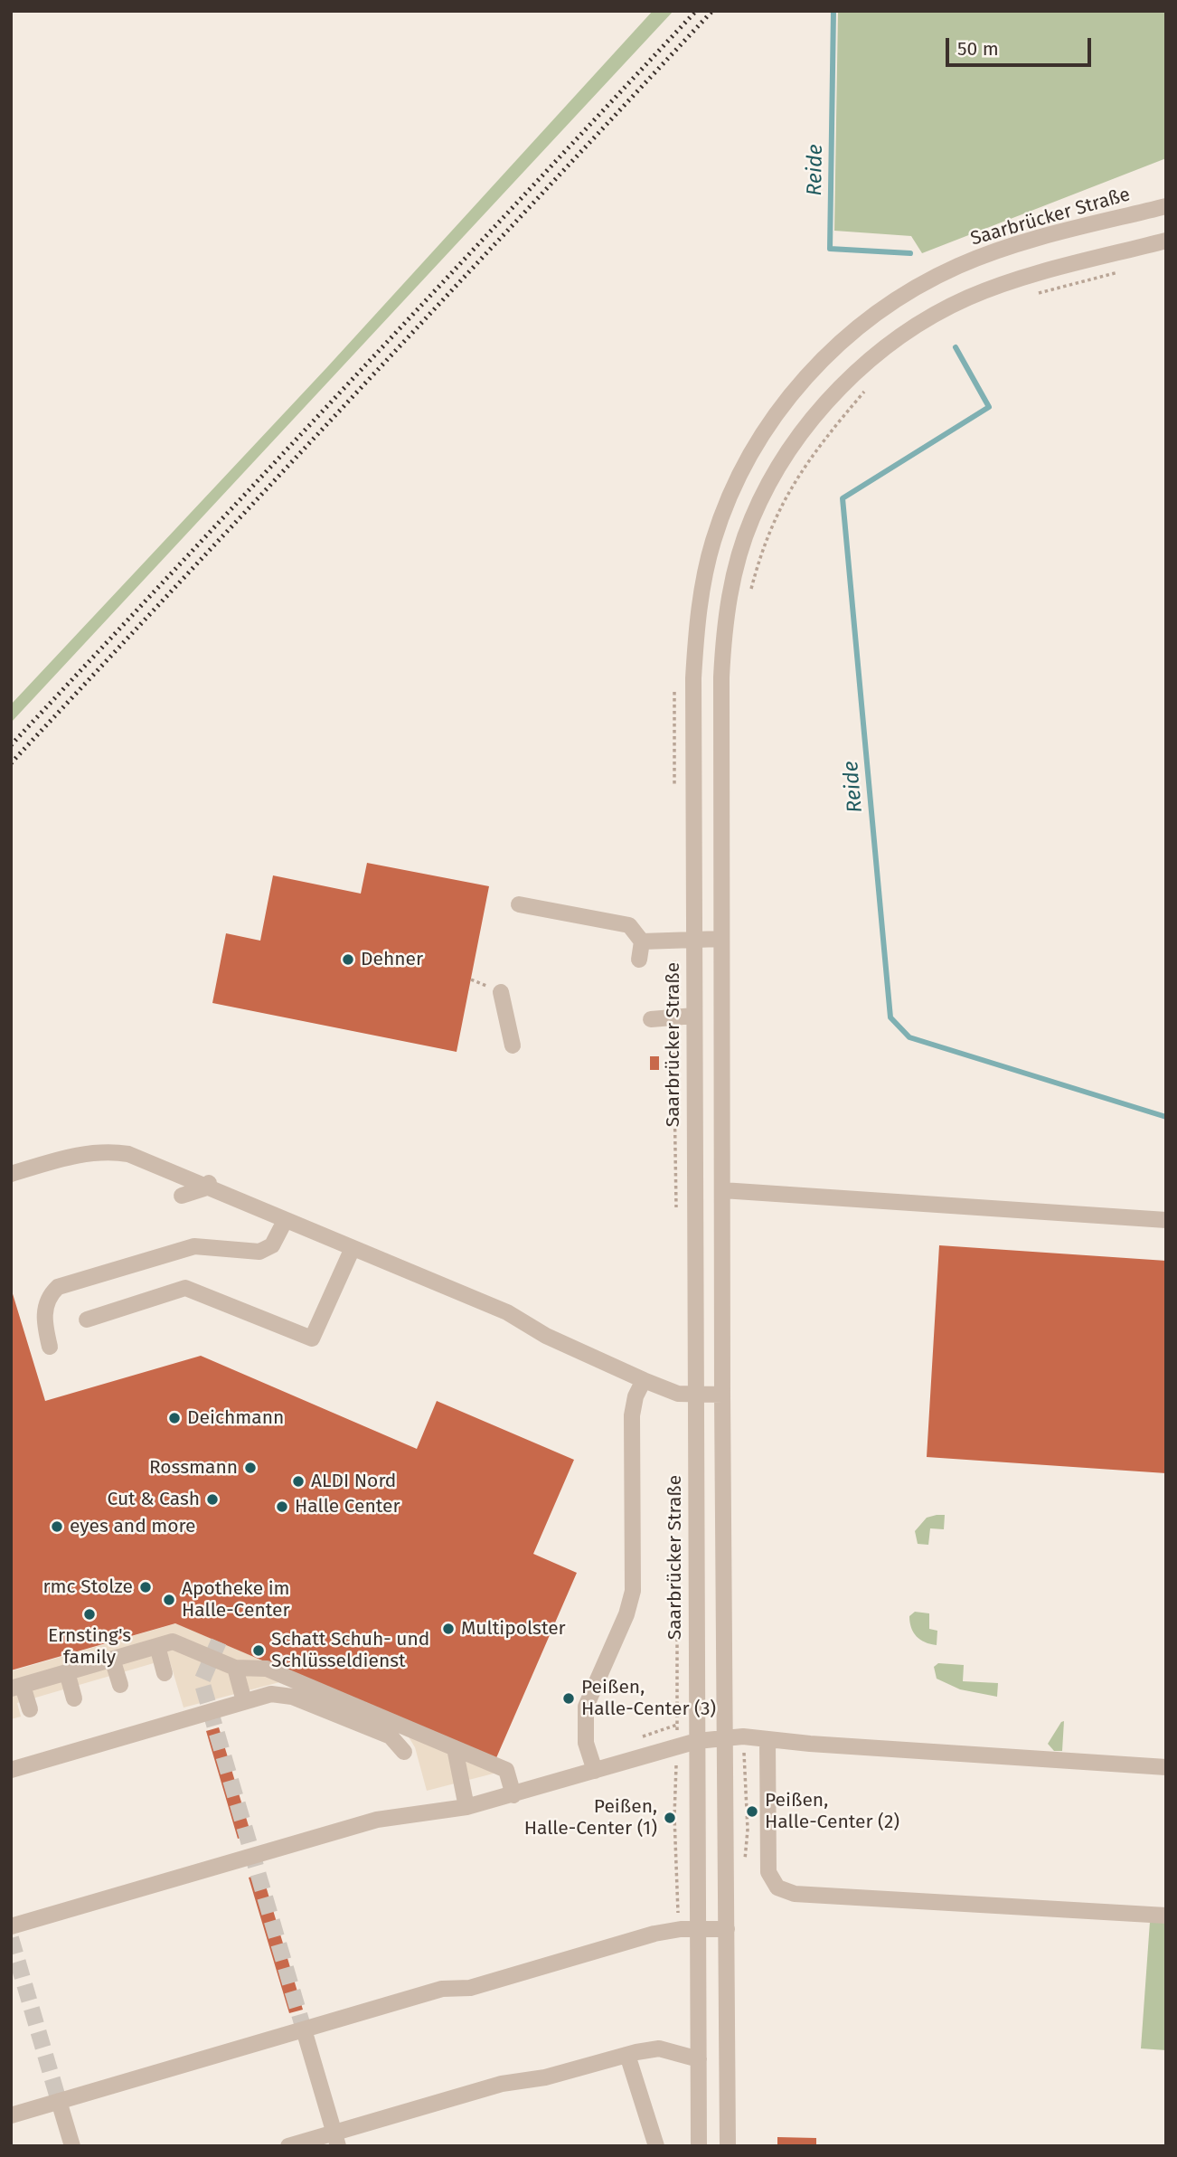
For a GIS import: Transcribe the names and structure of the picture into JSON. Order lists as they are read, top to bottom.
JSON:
{
  "streets": {
    "street": ["Saarbrücker Straße"]
  },
  "water": ["Reide"],
  "places": [
    "Dehner",
    "Deichmann",
    "Rossmann",
    "ALDI Nord",
    "Cut & Cash",
    "Halle Center",
    "eyes and more",
    "rmc Stolze",
    "Apotheke im Halle-Center",
    "Ernsting's family",
    "Multipolster",
    "Schatt Schuh- und Schlüsseldienst",
    "Peißen, Halle-Center (3)",
    "Peißen, Halle-Center (2)",
    "Peißen, Halle-Center (1)"
  ],
  "scale_bar": "50 m"
}
